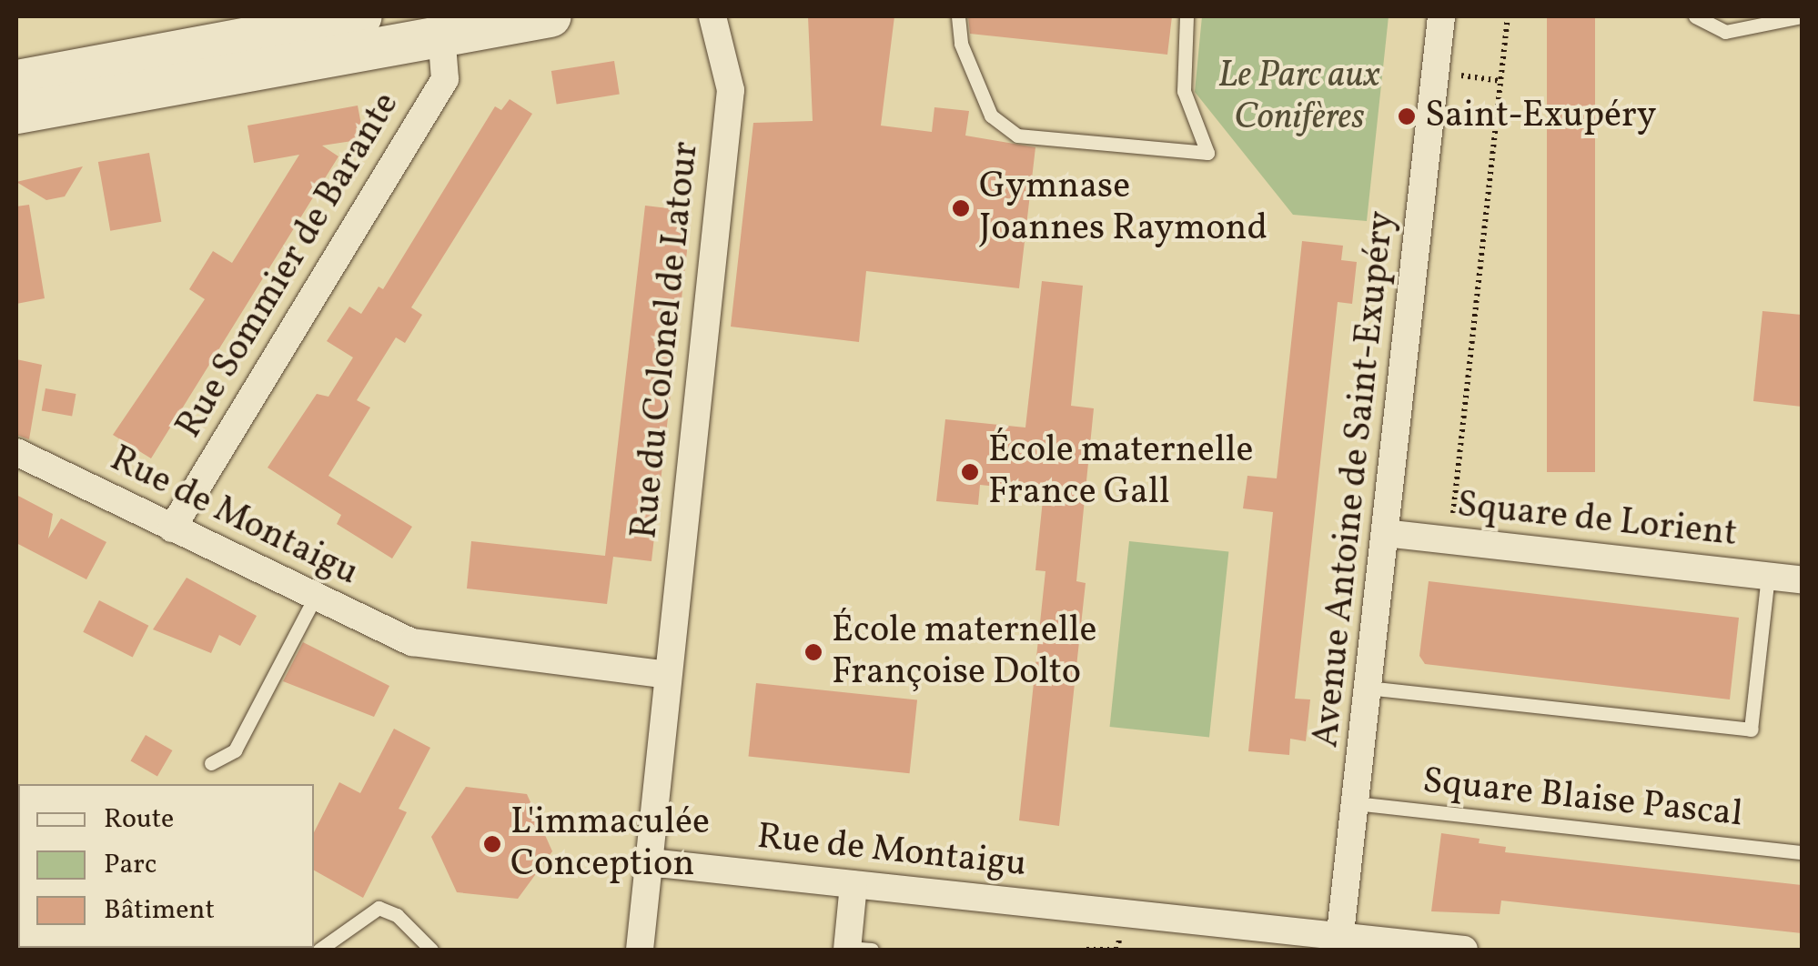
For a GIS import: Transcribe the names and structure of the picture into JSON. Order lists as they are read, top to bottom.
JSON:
{
  "streets": {
    "street": [
      "Rue Sommier de Barante",
      "Rue du Colonel de Latour",
      "Avenue Antoine de Saint-Exupéry",
      "Rue de Montaigu",
      "Square de Lorient"
    ],
    "lane": ["Square Blaise Pascal"]
  },
  "crossings": [
    ["Rue Sommier de Barante", "Rue de Montaigu"],
    ["Rue du Colonel de Latour", "Rue de Montaigu"],
    ["Avenue Antoine de Saint-Exupéry", "Rue de Montaigu"],
    ["Avenue Antoine de Saint-Exupéry", "Square de Lorient"],
    ["Avenue Antoine de Saint-Exupéry", "Square Blaise Pascal"]
  ],
  "parks": ["Le Parc aux Conifères"],
  "places": [
    "Saint-Exupéry",
    "Gymnase Joannes Raymond",
    "École maternelle France Gall",
    "École maternelle Françoise Dolto",
    "L'immaculée Conception"
  ],
  "legend": ["Route", "Parc", "Bâtiment"]
}
